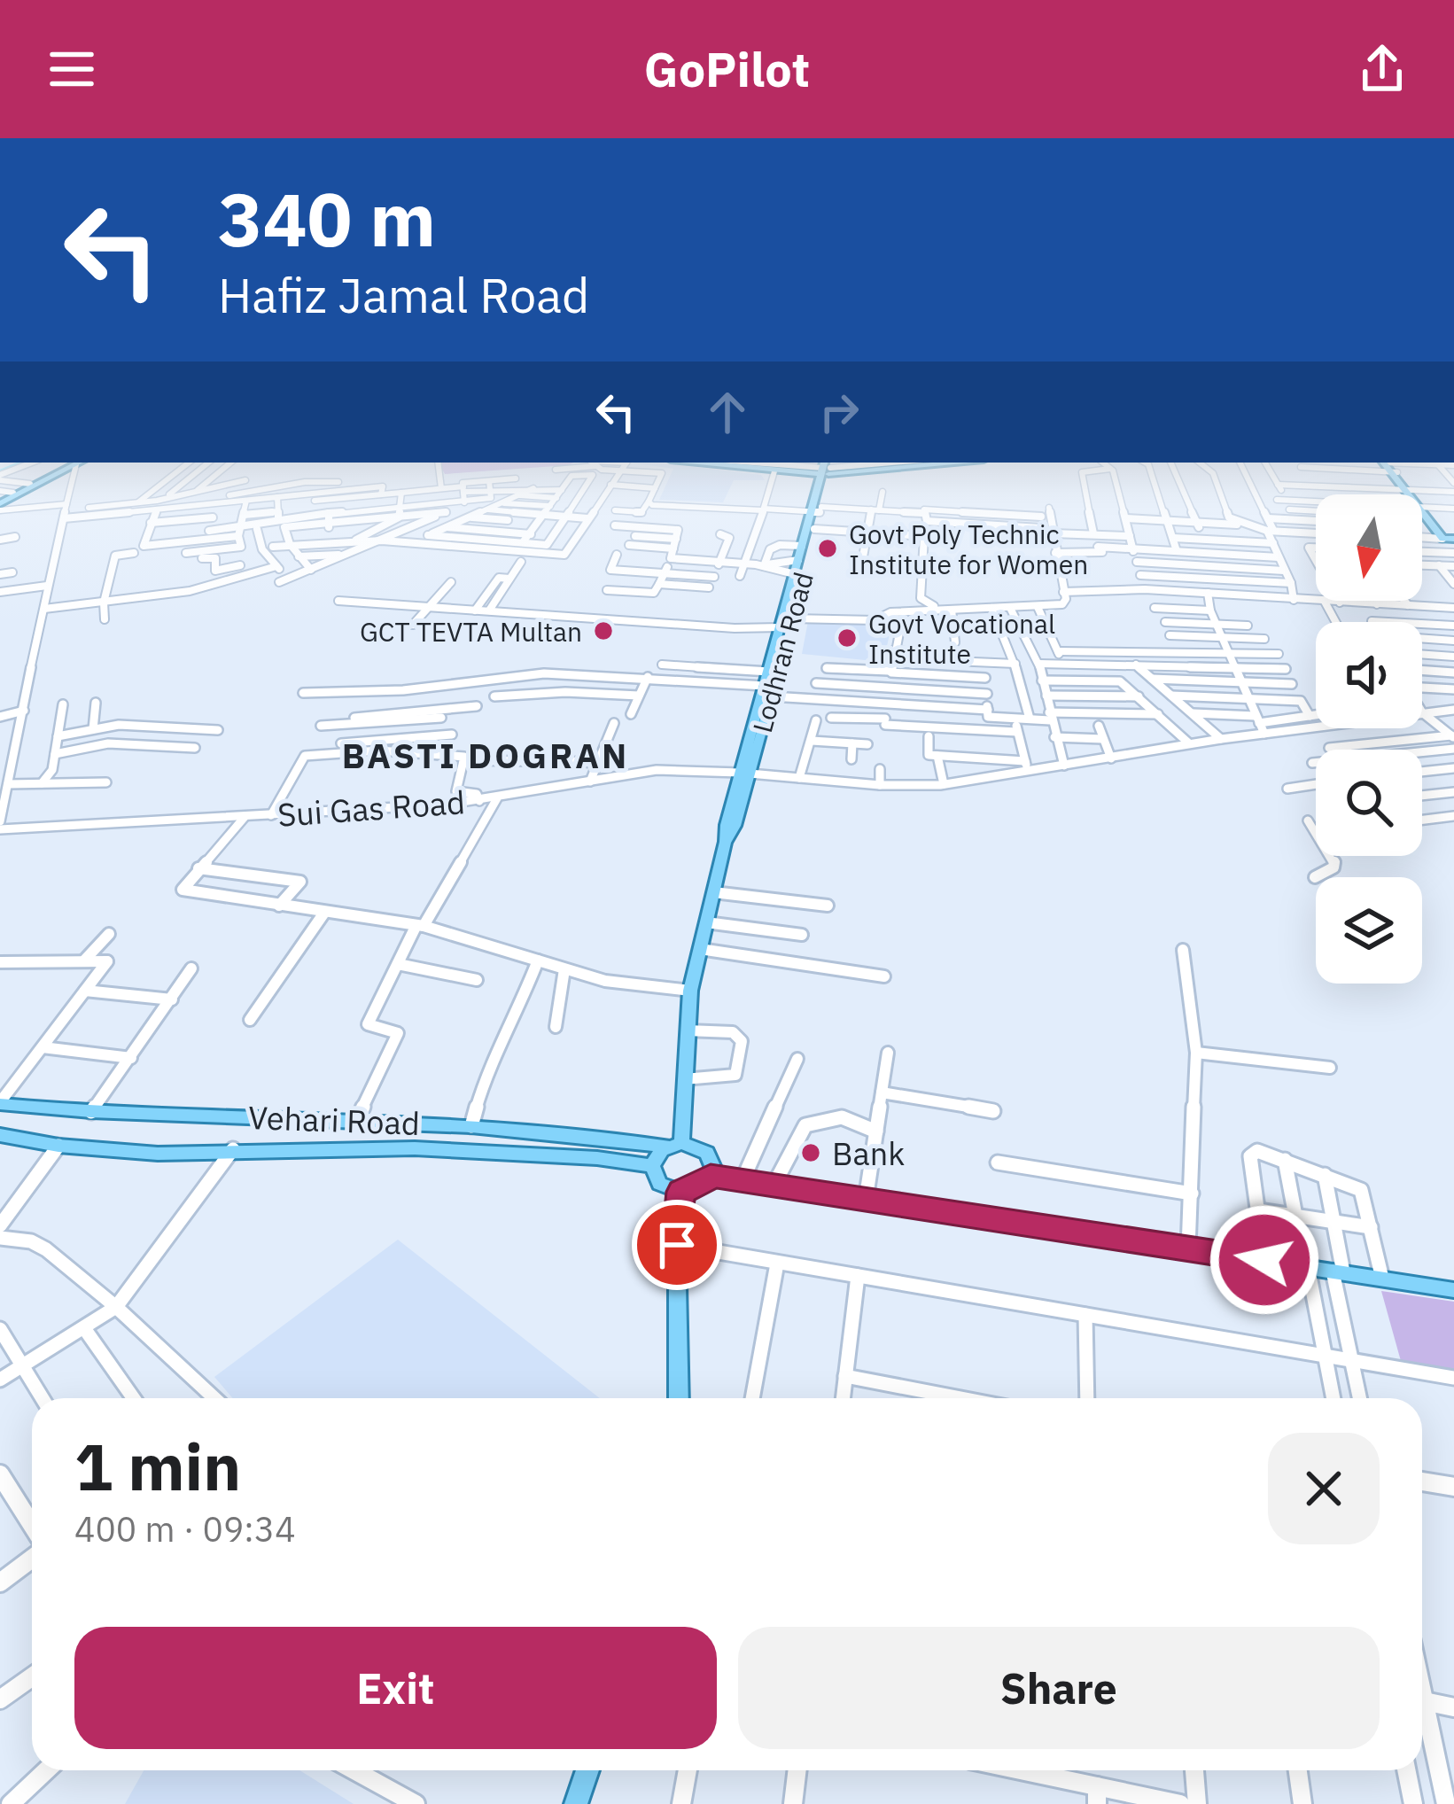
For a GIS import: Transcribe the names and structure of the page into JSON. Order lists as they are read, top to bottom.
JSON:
{
  "streets": {
    "main road": ["Lodhran Road", "Vehari Road"],
    "street": ["Sui Gas Road"]
  },
  "crossings": [
    ["Lodhran Road", "Sui Gas Road"],
    ["Lodhran Road", "Vehari Road"]
  ],
  "districts": ["BASTI DOGRAN"],
  "places": [
    "Govt Poly Technic Institute for Women",
    "GCT TEVTA Multan",
    "Govt Vocational Institute",
    "Bank"
  ],
  "north": "bottom",
  "page": {
    "header": "GoPilot",
    "turn": ["340 m", "Hafiz Jamal Road"],
    "heading": ["1 min", "400 m · 09:34"],
    "buttons": ["Exit", "Share"]
  }
}
